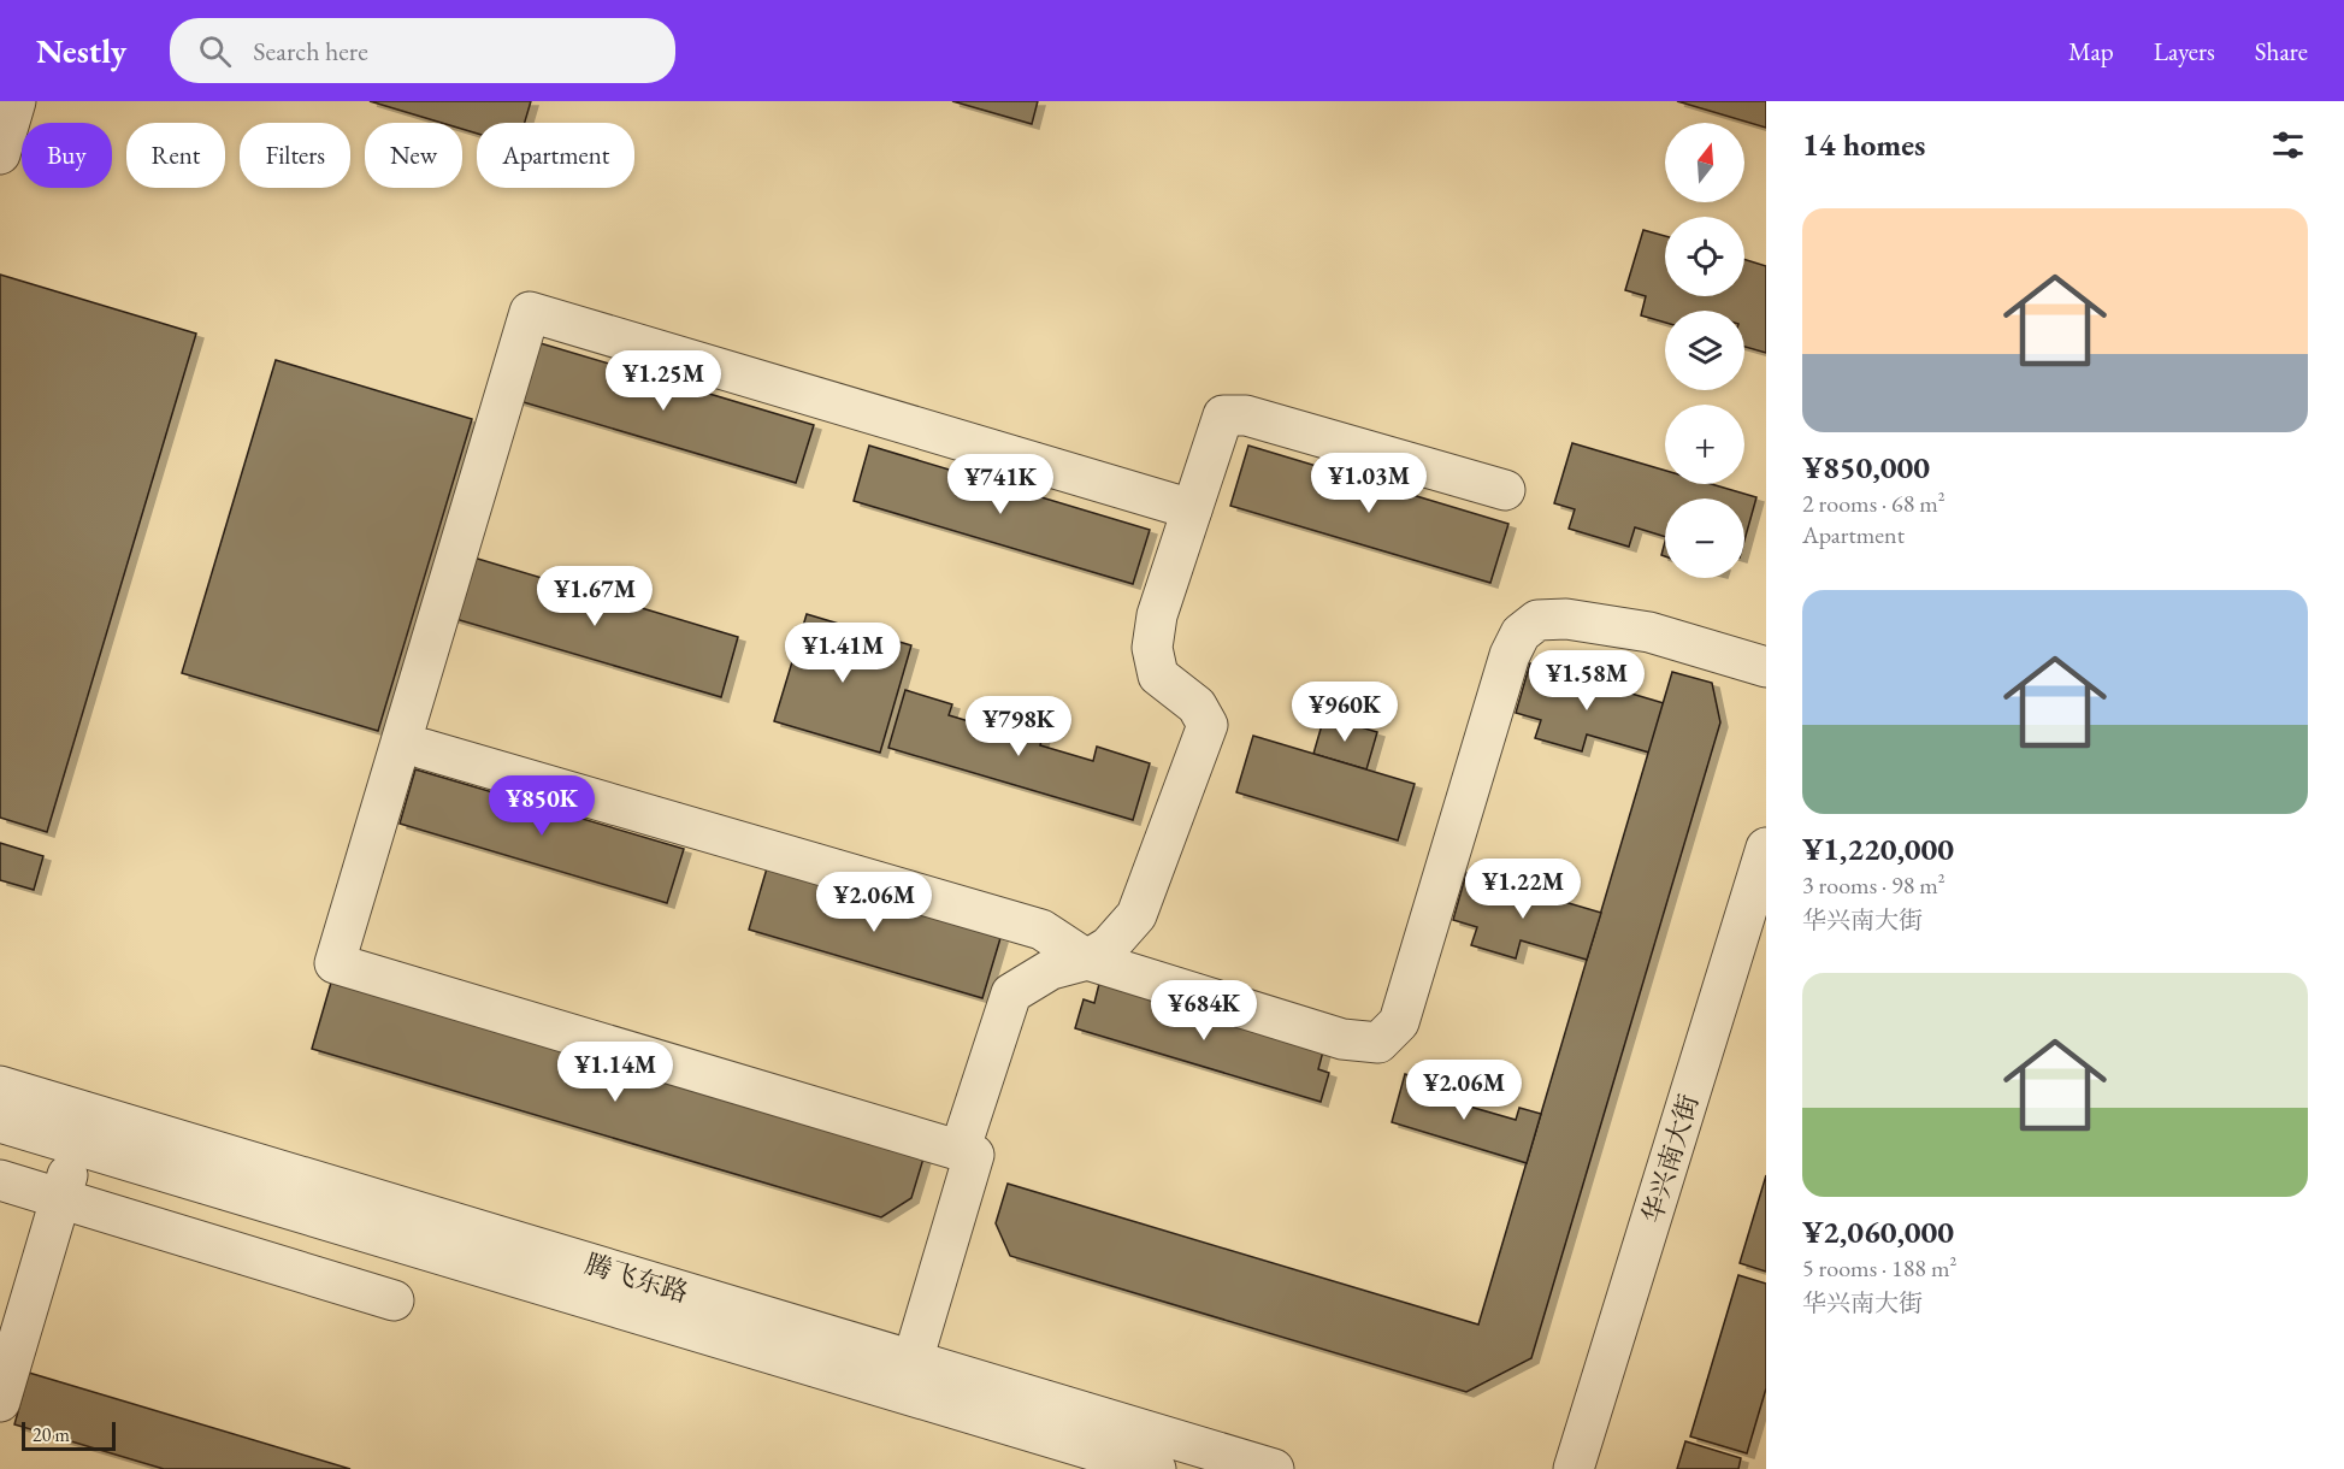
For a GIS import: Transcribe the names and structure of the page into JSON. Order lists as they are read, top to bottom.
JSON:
{
  "streets": {
    "street": ["华兴南大街", "腾飞东路"]
  },
  "scale_bar": "20 m",
  "north": "top",
  "page": {
    "header": "Nestly",
    "search": "Search here",
    "nav": ["Map", "Layers", "Share"],
    "heading": "14 homes",
    "map_buttons": ["+", "−"],
    "chip": [
      "Buy",
      "Rent",
      "Filters",
      "New",
      "Apartment"
    ],
    "list": [
      {
        "name": "¥850,000",
        "note": "2 rooms · 68 m² · Apartment"
      },
      {
        "name": "¥1,220,000",
        "note": "3 rooms · 98 m² · 华兴南大街"
      },
      {
        "name": "¥2,060,000",
        "note": "5 rooms · 188 m² · 华兴南大街"
      }
    ],
    "price": [
      "¥1.25M",
      "¥1.03M",
      "¥741K",
      "¥1.67M",
      "¥1.41M",
      "¥1.58M",
      "¥960K",
      "¥798K",
      "¥850K",
      "¥1.22M",
      "¥2.06M",
      "¥684K",
      "¥1.14M",
      "¥2.06M"
    ],
    "scale": "20 m"
  }
}
